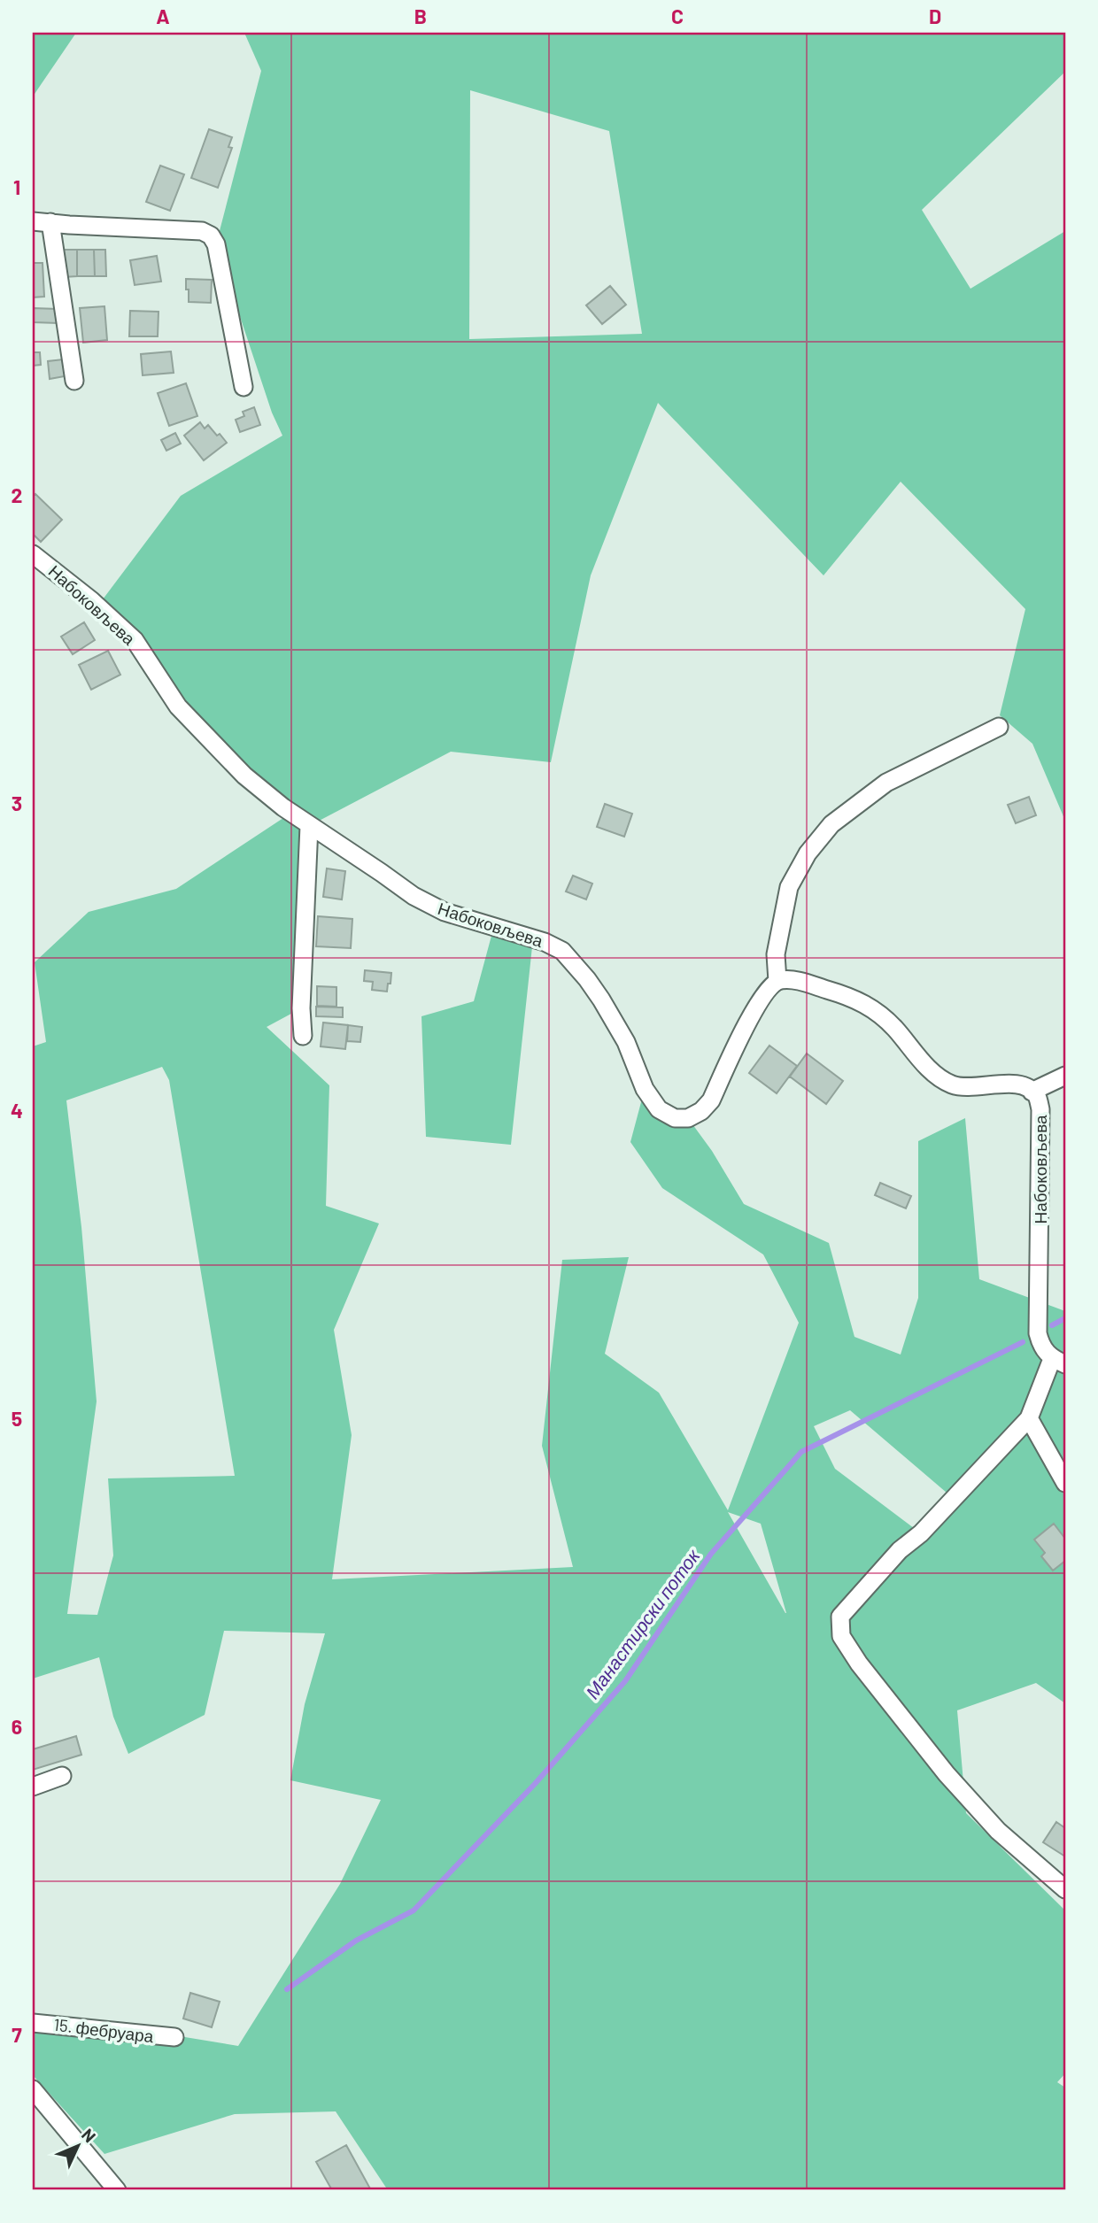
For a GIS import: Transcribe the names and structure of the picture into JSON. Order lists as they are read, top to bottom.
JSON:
{
  "streets": {
    "street": ["Набоковљева", "15. фебруара"]
  },
  "water": ["Манастирски поток"],
  "north": "top right",
  "grid": {
    "columns": [
      "A",
      "B",
      "C",
      "D"
    ],
    "rows": [
      "1",
      "2",
      "3",
      "4",
      "5",
      "6",
      "7"
    ]
  }
}
